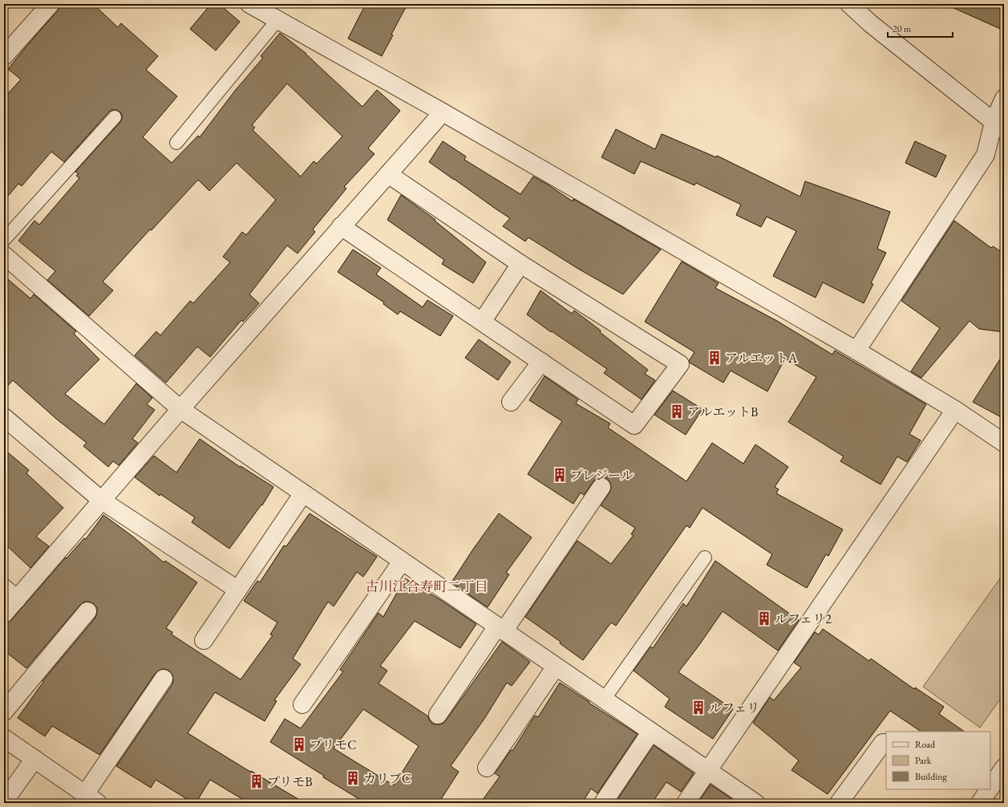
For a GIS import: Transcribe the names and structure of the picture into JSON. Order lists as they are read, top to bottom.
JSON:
{
  "districts": ["古川江合寿町二丁目"],
  "places": {
    "building": [
      "アルエットA",
      "アルエットB",
      "プレジール",
      "ルフェリ2",
      "ルフェリ",
      "プリモC",
      "カリブC",
      "プリモB"
    ]
  },
  "legend": ["Road", "Park", "Building"],
  "scale_bar": "20 m"
}
